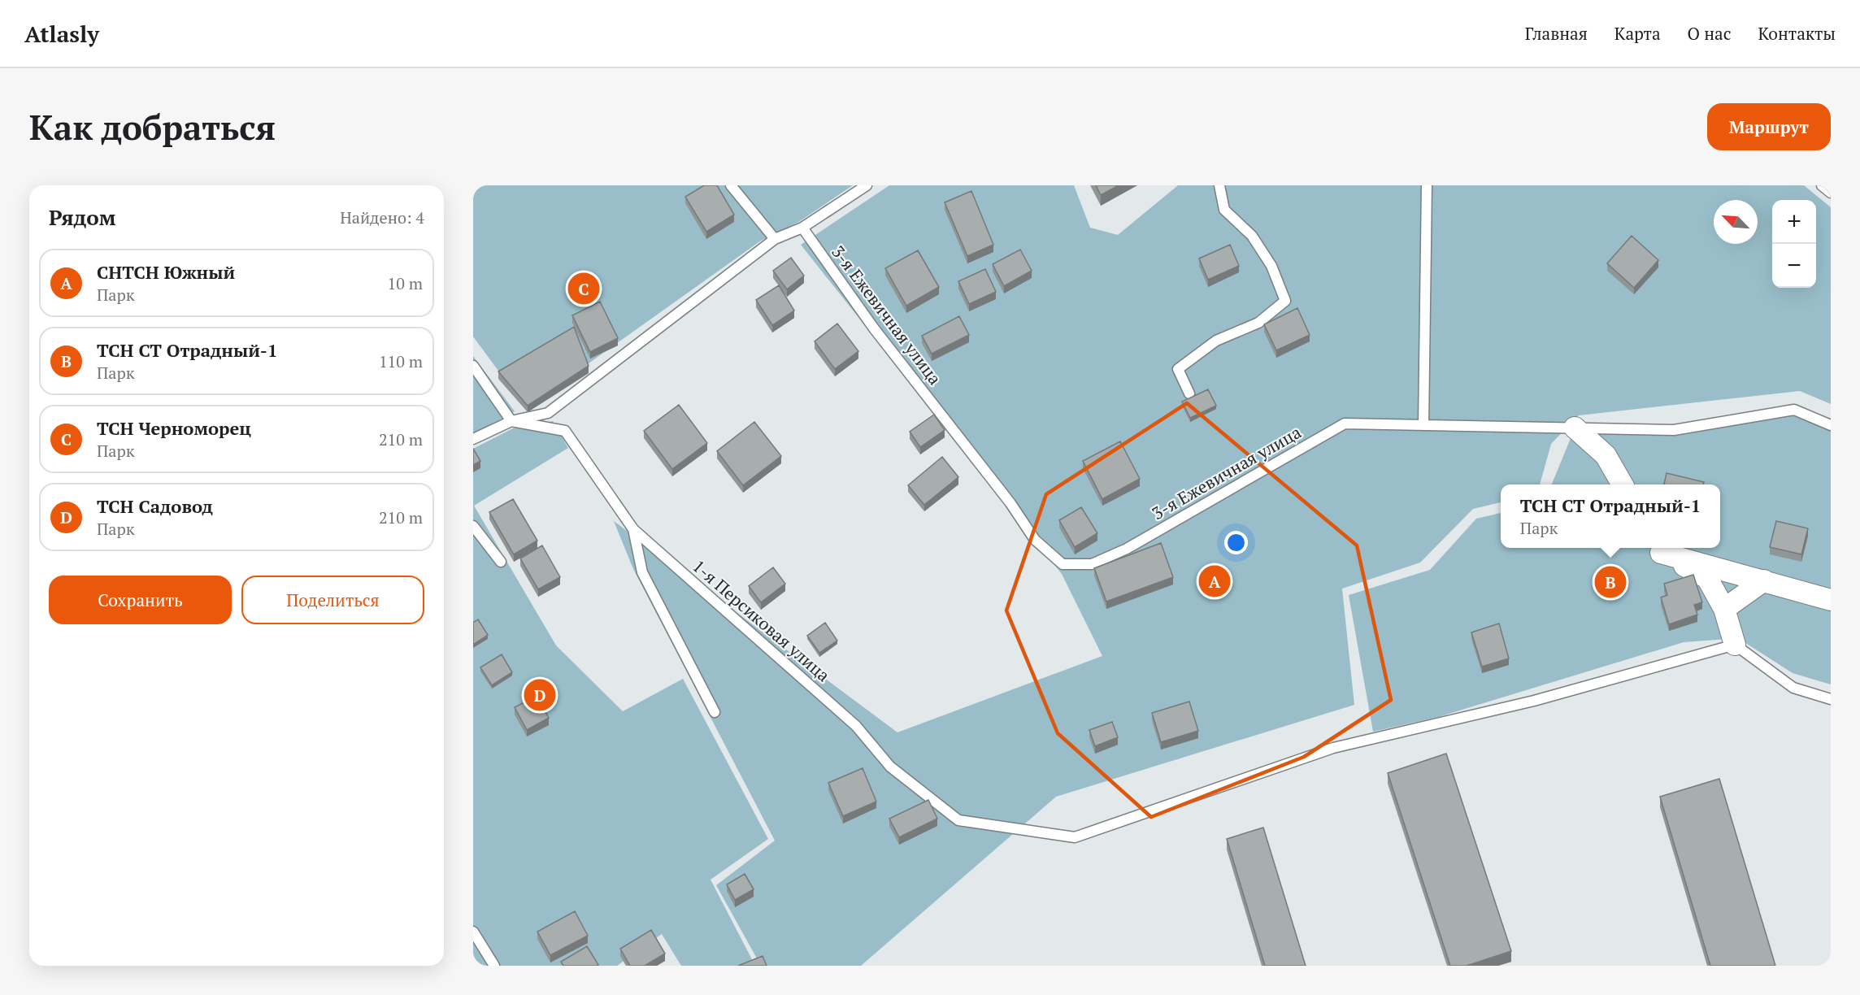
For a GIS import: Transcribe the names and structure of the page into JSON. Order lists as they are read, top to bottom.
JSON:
{
  "streets": {
    "lane": ["3-я Ежевичная улица", "1-я Персиковая улица"]
  },
  "north": "top left",
  "page": {
    "header": "Atlasly",
    "nav": [
      "Главная",
      "Карта",
      "О нас",
      "Контакты"
    ],
    "buttons": [
      "Маршрут",
      ["Сохранить", "Поделиться"]
    ],
    "title": "Как добраться",
    "heading": ["Рядом", "Найдено: 4"],
    "map_buttons": ["+", "−"],
    "list": [
      {
        "mark": "A",
        "name": "СНТСН Южный",
        "note": "Парк",
        "value": "10 m"
      },
      {
        "mark": "B",
        "name": "ТСН СТ Отрадный-1",
        "note": "Парк",
        "value": "110 m"
      },
      {
        "mark": "C",
        "name": "ТСН Черноморец",
        "note": "Парк",
        "value": "210 m"
      },
      {
        "mark": "D",
        "name": "ТСН Садовод",
        "note": "Парк",
        "value": "210 m"
      }
    ],
    "pins": [
      "C",
      "A",
      "B",
      "D"
    ],
    "popup": ["ТСН СТ Отрадный-1", "Парк"]
  }
}
